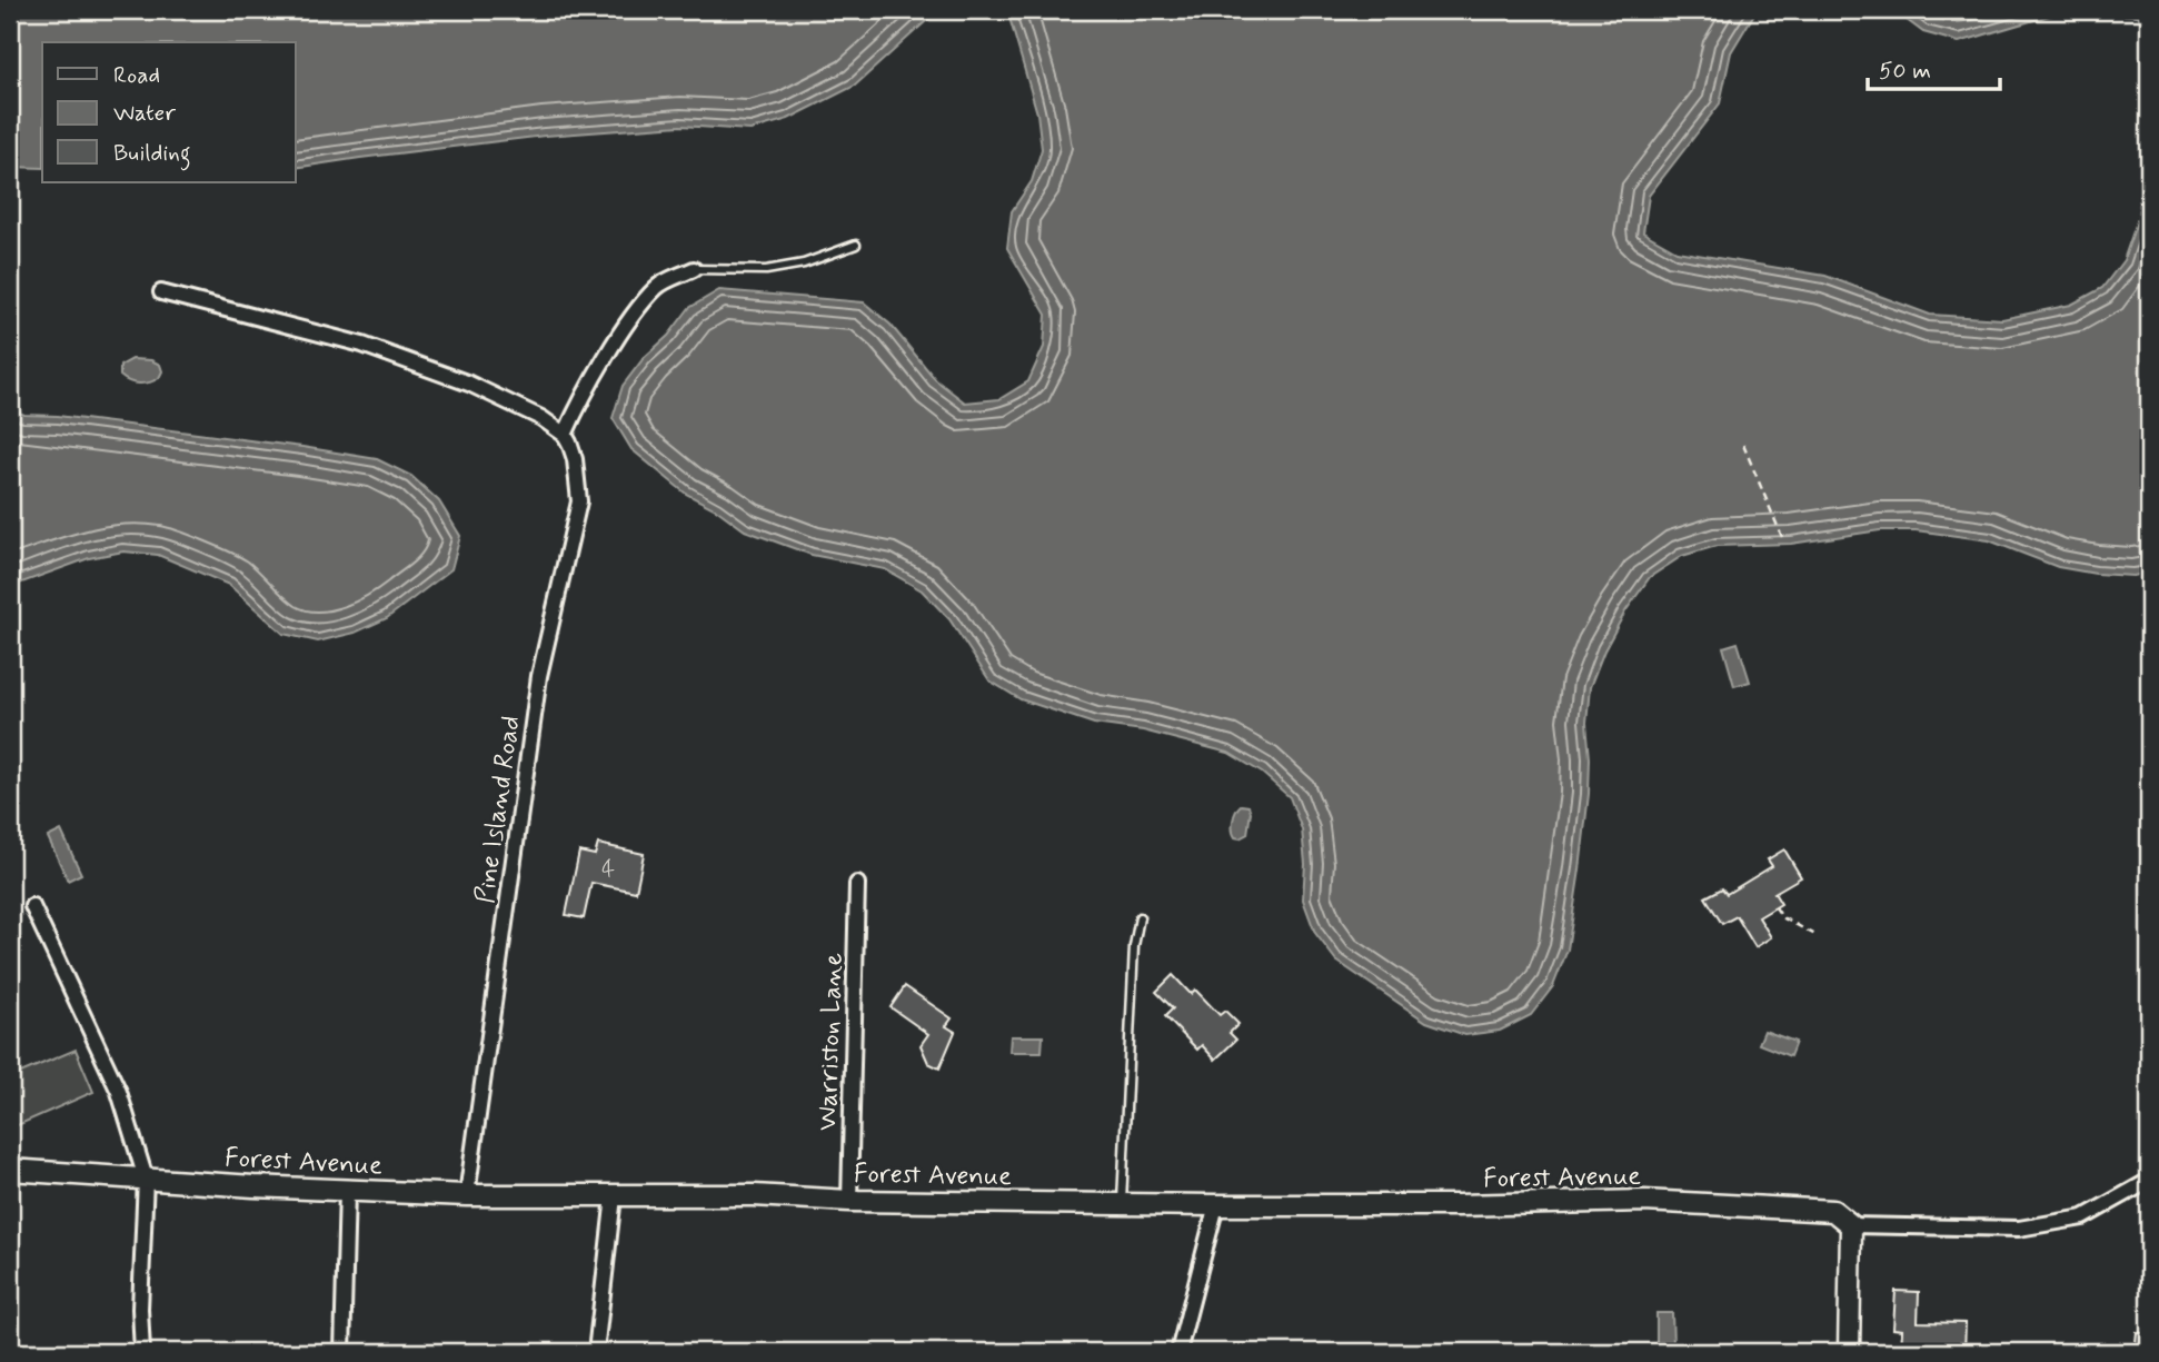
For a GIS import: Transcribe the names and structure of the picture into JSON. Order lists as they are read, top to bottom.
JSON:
{
  "streets": {
    "street": ["Pine Island Road", "Warriston Lane", "Forest Avenue"]
  },
  "crossings": [
    ["Pine Island Road", "Forest Avenue"],
    ["Warriston Lane", "Forest Avenue"]
  ],
  "house_numbers": ["4"],
  "legend": ["Road", "Water", "Building"],
  "scale_bar": "50 m"
}
